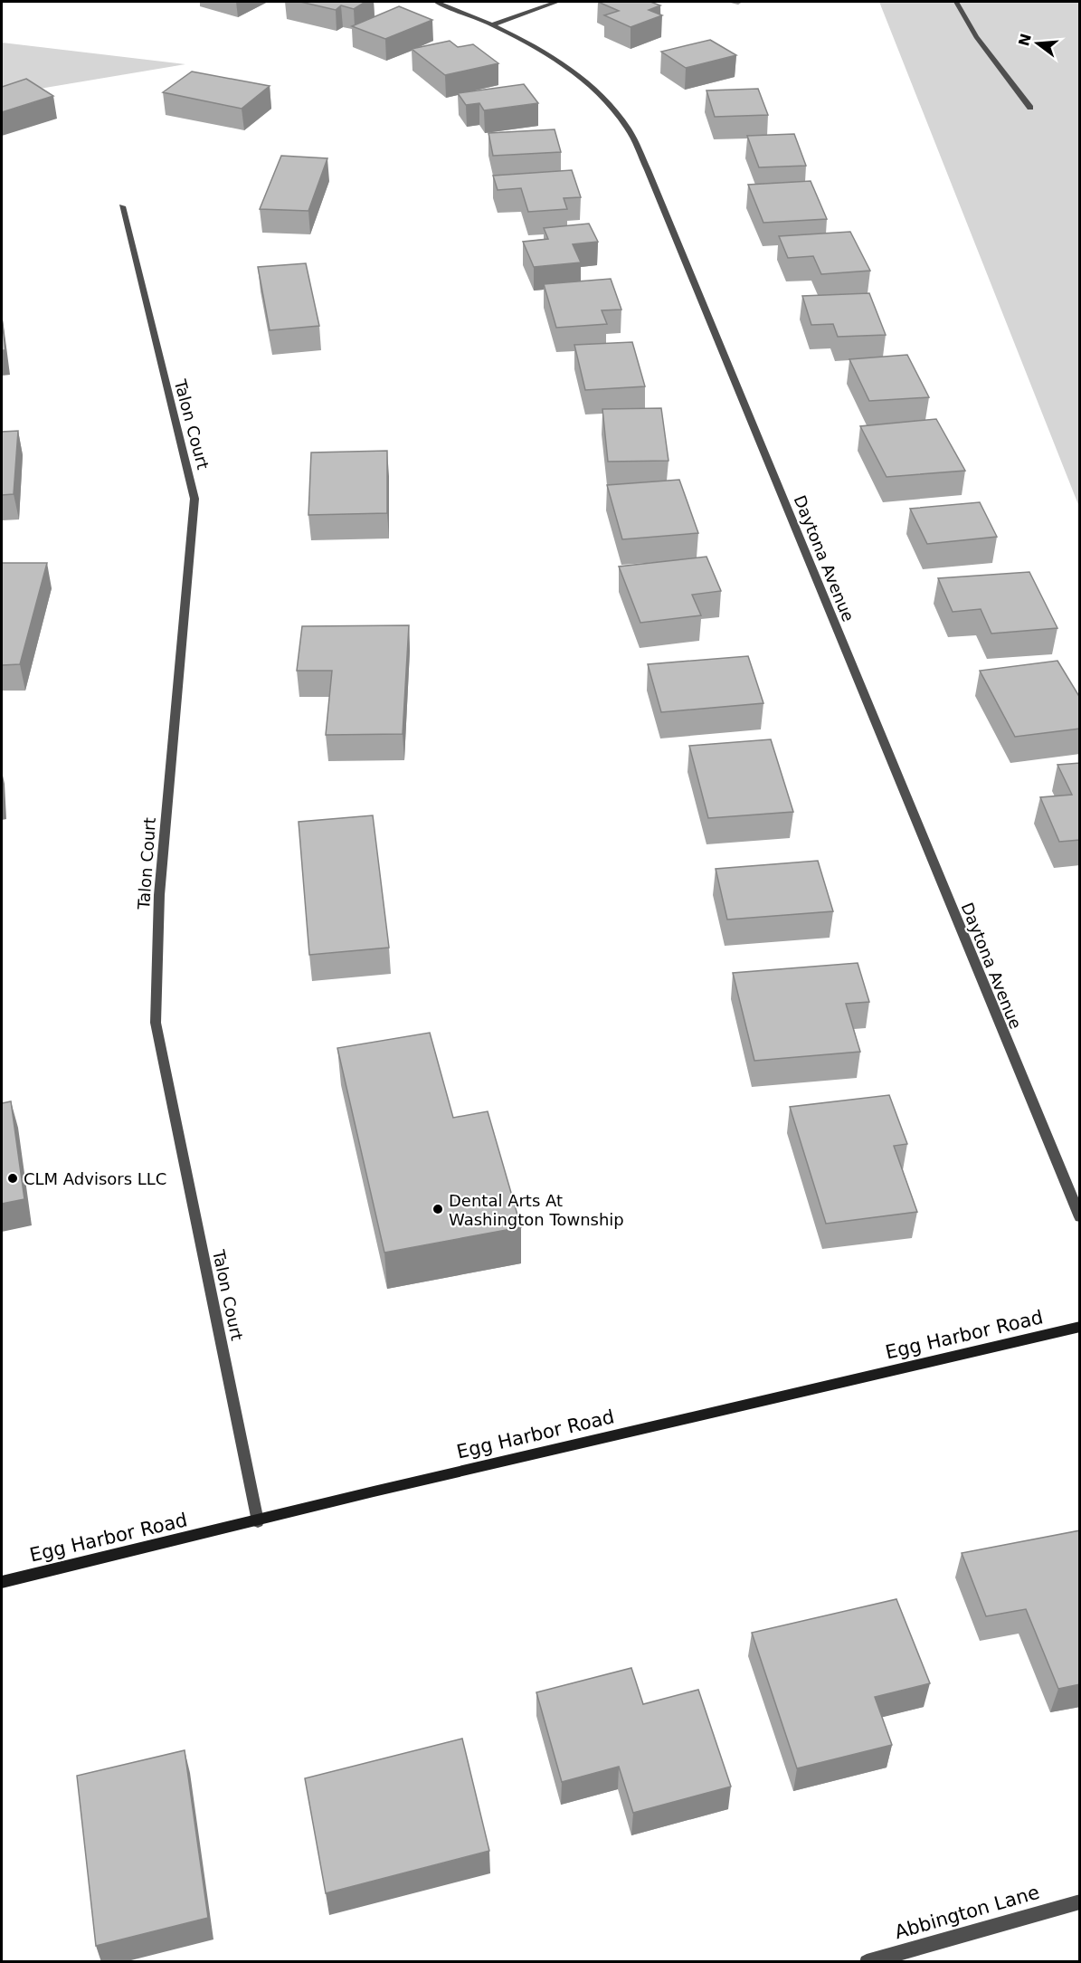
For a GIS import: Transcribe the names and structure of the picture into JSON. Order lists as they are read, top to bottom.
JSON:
{
  "streets": {
    "main road": ["Egg Harbor Road"],
    "street": ["Talon Court", "Daytona Avenue", "Abbington Lane"]
  },
  "crossings": [
    ["Talon Court", "Egg Harbor Road"]
  ],
  "places": ["CLM Advisors LLC", "Dental Arts At Washington Township"],
  "north": "left"
}
